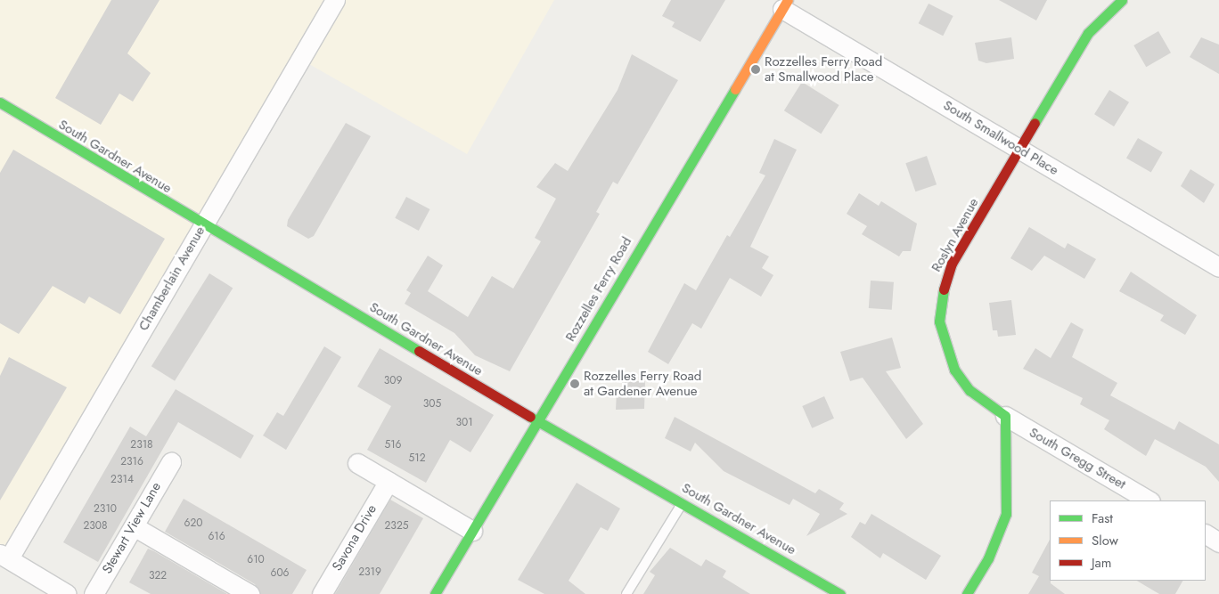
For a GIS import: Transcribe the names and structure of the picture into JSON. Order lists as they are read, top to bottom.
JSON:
{
  "streets": {
    "street": [
      "South Smallwood Place",
      "South Gardner Avenue",
      "Roslyn Avenue",
      "Chamberlain Avenue",
      "Rozzelles Ferry Road",
      "South Gregg Street",
      "Stewart View Lane",
      "Savona Drive"
    ]
  },
  "crossings": [
    ["South Smallwood Place", "Roslyn Avenue"],
    ["South Smallwood Place", "Rozzelles Ferry Road"],
    ["South Gardner Avenue", "Chamberlain Avenue"],
    ["South Gardner Avenue", "Rozzelles Ferry Road"],
    ["Roslyn Avenue", "South Gregg Street"]
  ],
  "places": ["Rozzelles Ferry Road at Smallwood Place", "Rozzelles Ferry Road at Gardener Avenue"],
  "house_numbers": [
    "309",
    "305",
    "301",
    "2318",
    "516",
    "512",
    "2316",
    "2314",
    "2310",
    "620",
    "2308",
    "2325",
    "616",
    "610",
    "2319",
    "606",
    "322"
  ],
  "legend": ["Fast", "Slow", "Jam"]
}
